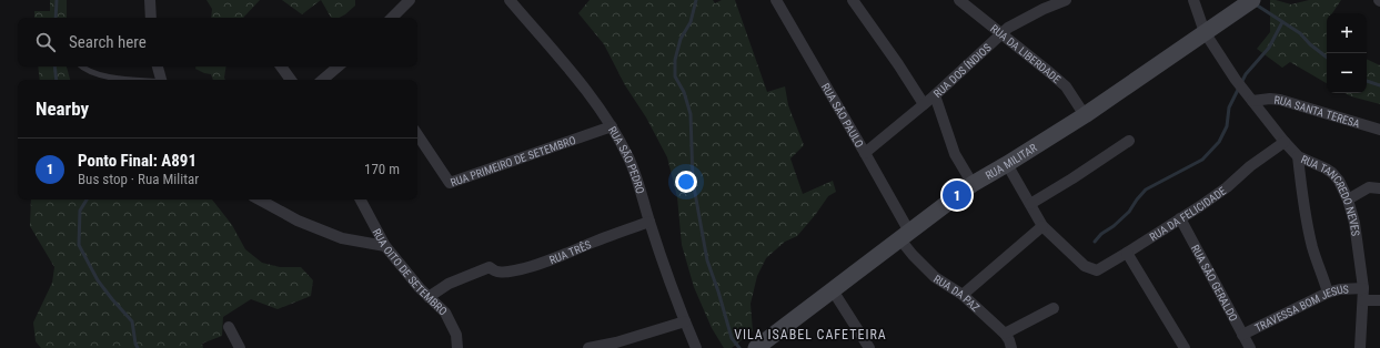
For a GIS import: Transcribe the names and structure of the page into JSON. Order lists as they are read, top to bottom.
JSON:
{
  "streets": {
    "street": [
      "RUA DA LIBERDADE",
      "RUA DOS ÍNDIOS",
      "RUA SANTA TERESA",
      "RUA SÃO PAULO",
      "RUA PRIMEIRO DE SETEMBRO",
      "RUA SÃO PEDRO",
      "RUA MILITAR",
      "RUA TANCREDO NEVES",
      "RUA DA FELICIDADE",
      "RUA TRÊS",
      "RUA OITO DE SETEMBRO",
      "RUA SÃO GERALDO",
      "RUA DA PAZ",
      "TRAVESSA BOM JESUS"
    ]
  },
  "crossings": [
    ["RUA DA LIBERDADE", "RUA DOS ÍNDIOS"],
    ["RUA DA LIBERDADE", "RUA MILITAR"],
    ["RUA DOS ÍNDIOS", "RUA SÃO PAULO"],
    ["RUA SANTA TERESA", "RUA TANCREDO NEVES"],
    ["RUA SÃO PAULO", "RUA MILITAR"],
    ["RUA SÃO PAULO", "RUA DA PAZ"],
    ["RUA PRIMEIRO DE SETEMBRO", "RUA SÃO PEDRO"],
    ["RUA SÃO PEDRO", "RUA TRÊS"],
    ["RUA MILITAR", "RUA TANCREDO NEVES"],
    ["RUA MILITAR", "RUA DA PAZ"],
    ["RUA TANCREDO NEVES", "RUA DA FELICIDADE"],
    ["RUA TANCREDO NEVES", "TRAVESSA BOM JESUS"],
    ["RUA DA FELICIDADE", "RUA SÃO GERALDO"],
    ["RUA TRÊS", "RUA OITO DE SETEMBRO"],
    ["RUA SÃO GERALDO", "TRAVESSA BOM JESUS"]
  ],
  "districts": ["VILA ISABEL CAFETEIRA"],
  "page": {
    "map_buttons": ["+", "−"],
    "search": "Search here",
    "heading": "Nearby",
    "list": [
      {
        "mark": "1",
        "name": "Ponto Final: A891",
        "note": "Bus stop · Rua Militar",
        "value": "170 m"
      }
    ],
    "pins": "1"
  }
}
